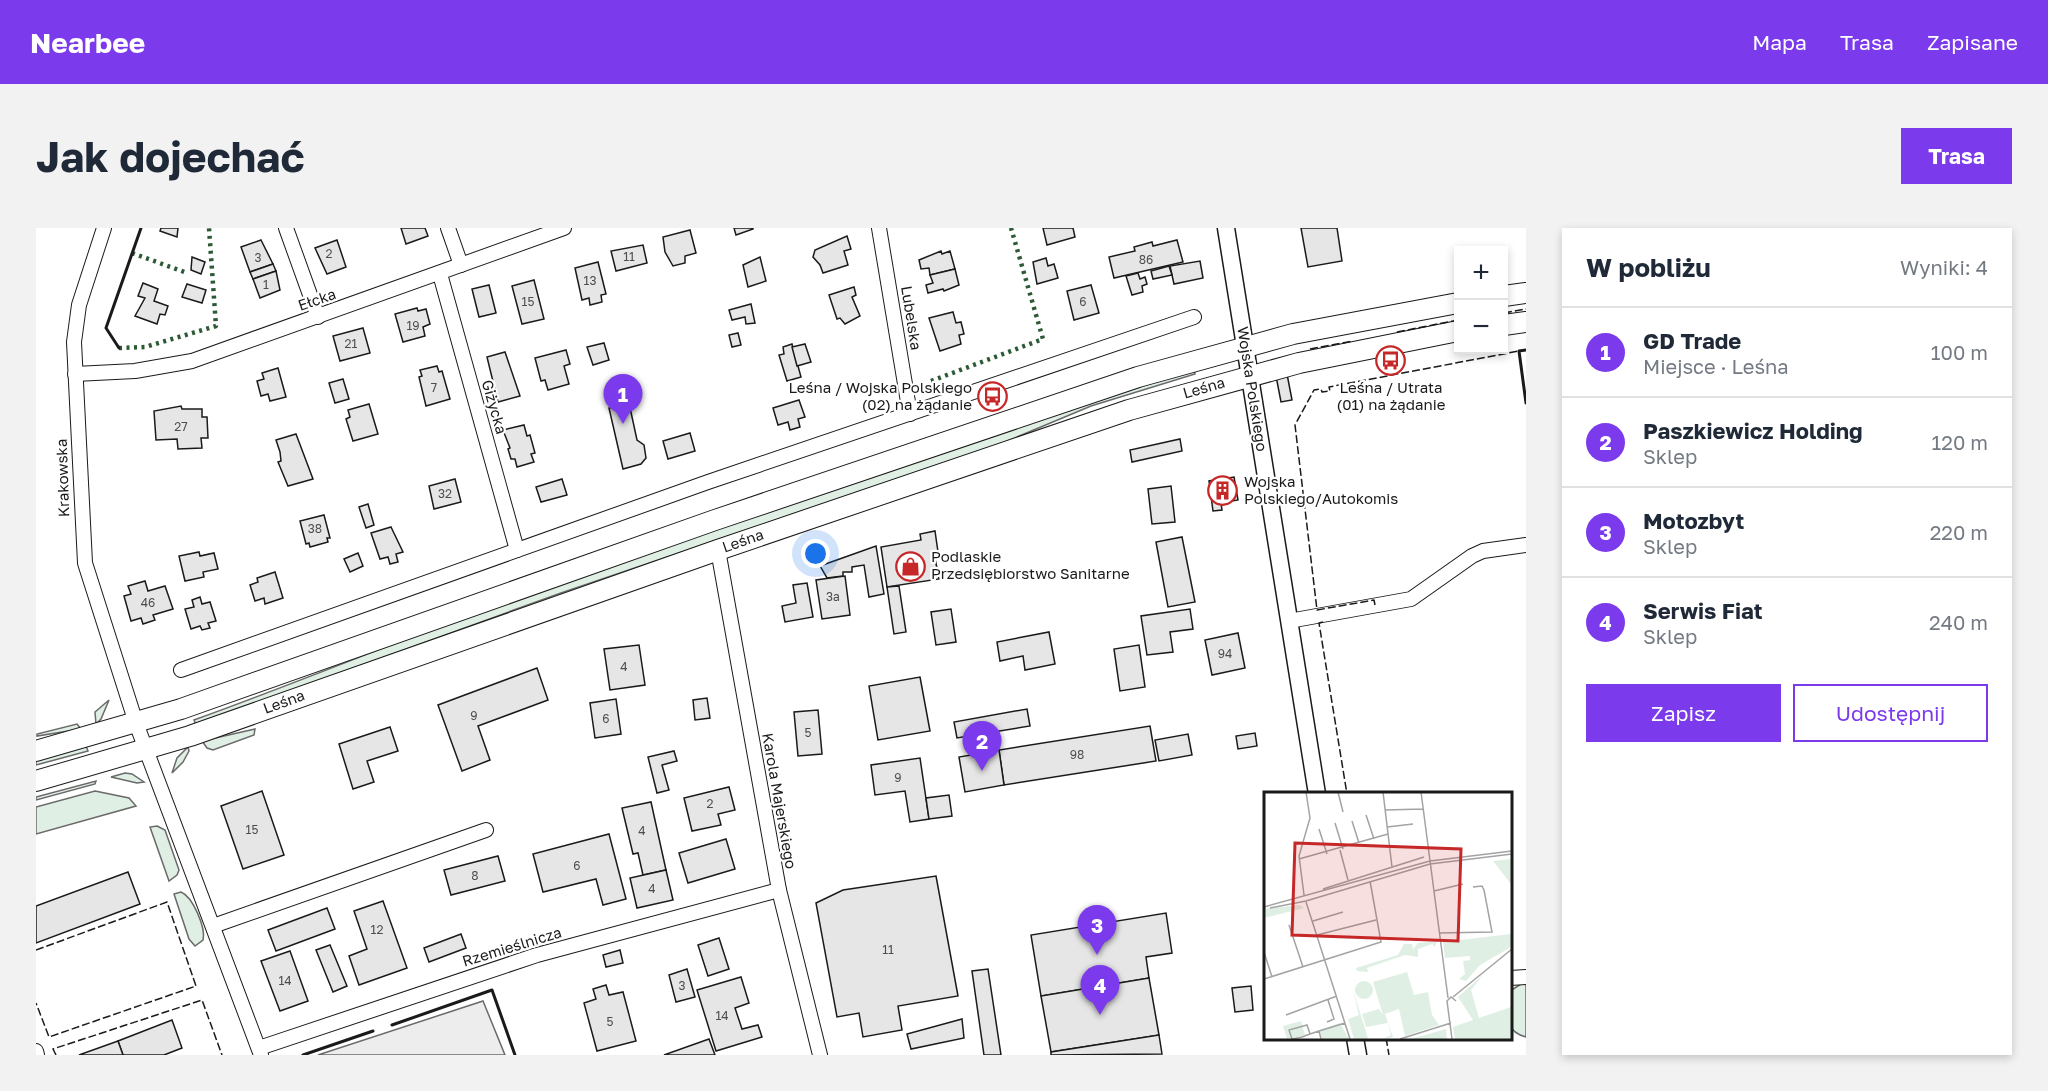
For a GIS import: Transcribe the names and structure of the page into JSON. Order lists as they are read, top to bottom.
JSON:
{
  "streets": {
    "main road": ["Leśna"],
    "street": [
      "Ełcka",
      "Lubelska",
      "Wojska Polskiego",
      "Giżycka",
      "Krakowska",
      "Karola Majerskiego",
      "Rzemieślnicza"
    ]
  },
  "crossings": [
    ["Ełcka", "Giżycka"],
    ["Ełcka", "Krakowska"],
    ["Leśna", "Wojska Polskiego"],
    ["Leśna", "Krakowska"],
    ["Leśna", "Karola Majerskiego"],
    ["Krakowska", "Rzemieślnicza"],
    ["Karola Majerskiego", "Rzemieślnicza"]
  ],
  "places": {
    "bus stop": ["Leśna / Utrata (01) na żądanie", "Leśna / Wojska Polskiego (02) na żądanie"],
    "building": ["Wojska Polskiego/Autokomis"],
    "shop": ["Podlaskie Przedsiębiorstwo Sanitarne"]
  },
  "house_numbers": [
    "2",
    "11",
    "3",
    "86",
    "13",
    "1",
    "15",
    "6",
    "19",
    "21",
    "7",
    "27",
    "32",
    "38",
    "3a",
    "46",
    "94",
    "4",
    "9",
    "6",
    "5",
    "98",
    "9",
    "2",
    "15",
    "4",
    "6",
    "8",
    "4",
    "12",
    "11",
    "14",
    "3",
    "14",
    "5"
  ],
  "page": {
    "header": "Nearbee",
    "nav": ["Mapa", "Trasa", "Zapisane"],
    "buttons": [
      "Trasa",
      ["Zapisz", "Udostępnij"]
    ],
    "title": "Jak dojechać",
    "heading": ["W pobliżu", "Wyniki: 4"],
    "map_buttons": ["+", "−"],
    "list": [
      {
        "mark": "1",
        "name": "GD Trade",
        "note": "Miejsce · Leśna",
        "value": "100 m"
      },
      {
        "mark": "2",
        "name": "Paszkiewicz Holding",
        "note": "Sklep",
        "value": "120 m"
      },
      {
        "mark": "3",
        "name": "Motozbyt",
        "note": "Sklep",
        "value": "220 m"
      },
      {
        "mark": "4",
        "name": "Serwis Fiat",
        "note": "Sklep",
        "value": "240 m"
      }
    ],
    "pins": [
      "1",
      "2",
      "3",
      "4"
    ]
  }
}
